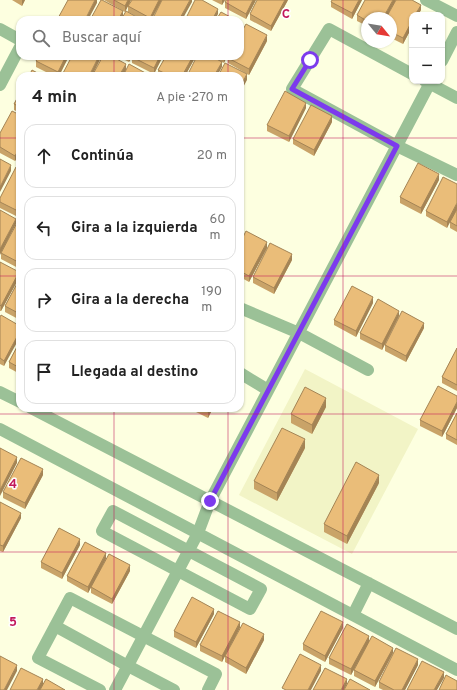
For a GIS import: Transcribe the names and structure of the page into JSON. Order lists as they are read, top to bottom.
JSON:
{
  "north": "bottom right",
  "page": {
    "map_buttons": ["+", "−"],
    "search": "Buscar aquí",
    "heading": ["4 min", "A pie · 270 m"],
    "list": [
      ["Continúa", "20 m"],
      ["Gira a la izquierda", "60 m"],
      ["Gira a la derecha", "190 m"],
      "Llegada al destino"
    ]
  },
  "grid": {
    "columns": ["C"],
    "rows": ["4", "5"]
  }
}
